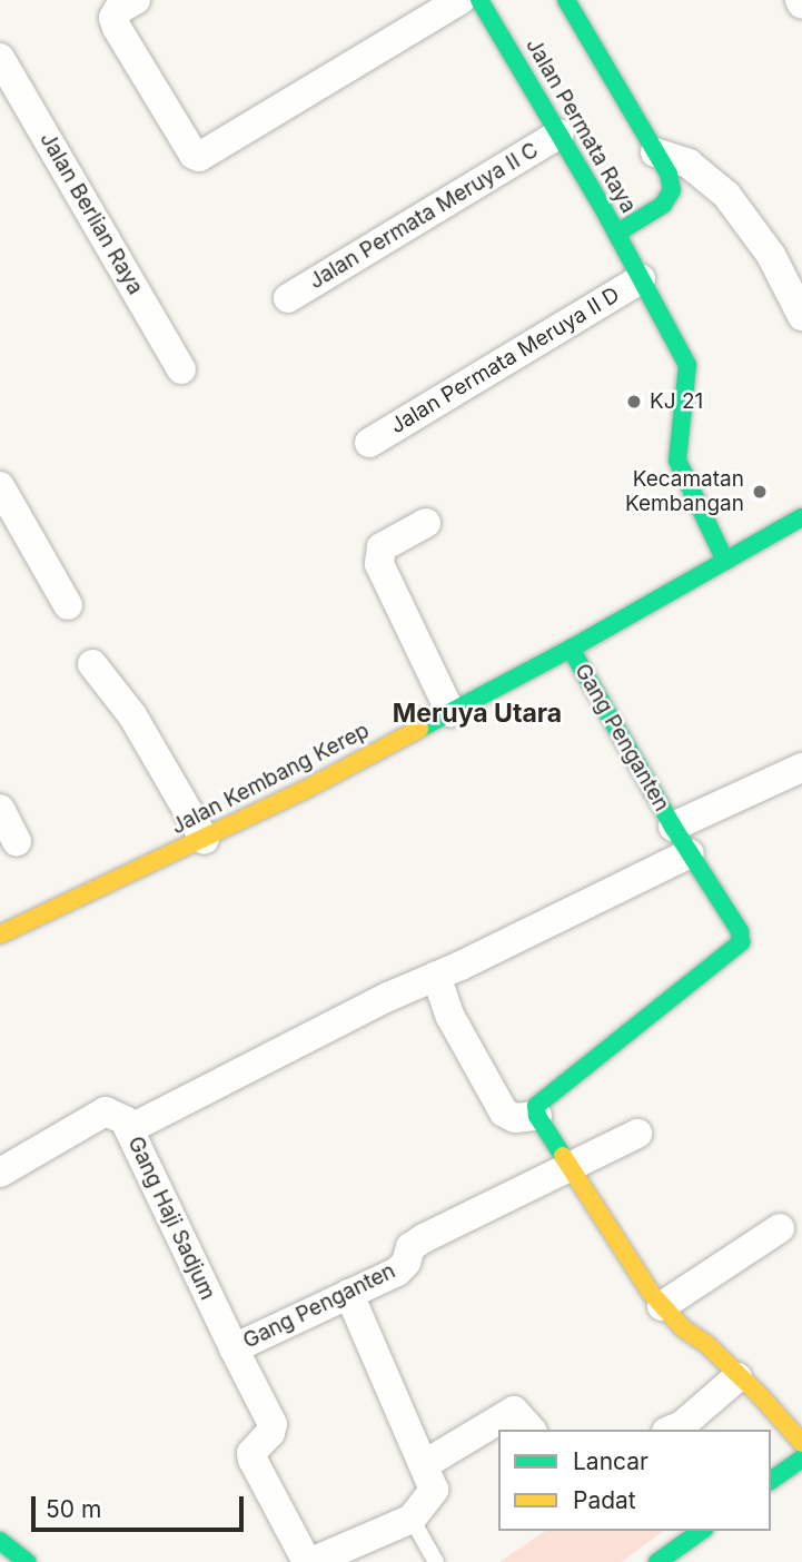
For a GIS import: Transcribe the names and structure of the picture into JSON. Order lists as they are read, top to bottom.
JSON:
{
  "streets": {
    "street": [
      "Jalan Permata Raya",
      "Jalan Berlian Raya",
      "Jalan Permata Meruya II C",
      "Jalan Permata Meruya II D",
      "Gang Penganten",
      "Jalan Kembang Kerep",
      "Gang Haji Sadjum"
    ]
  },
  "crossings": [
    ["Jalan Permata Raya", "Jalan Permata Meruya II C"],
    ["Jalan Permata Raya", "Jalan Permata Meruya II D"],
    ["Jalan Permata Raya", "Jalan Kembang Kerep"],
    ["Gang Penganten", "Jalan Kembang Kerep"],
    ["Gang Penganten", "Gang Haji Sadjum"]
  ],
  "districts": ["Meruya Utara"],
  "places": ["KJ 21", "Kecamatan Kembangan"],
  "legend": ["Lancar", "Padat"],
  "scale_bar": "50 m"
}
